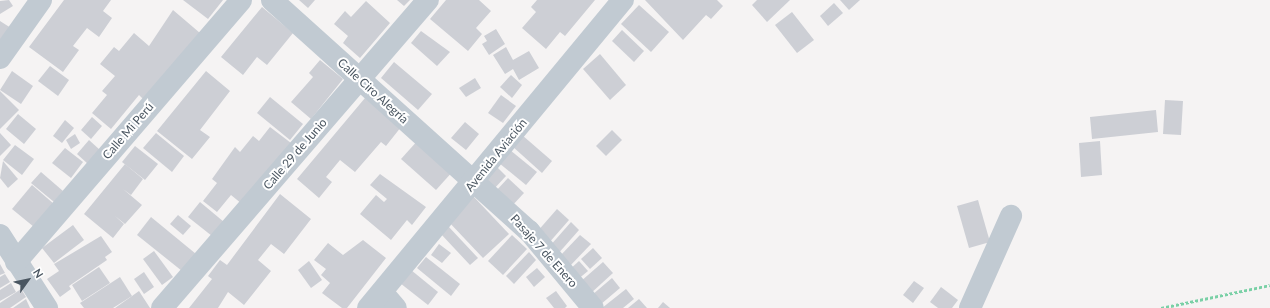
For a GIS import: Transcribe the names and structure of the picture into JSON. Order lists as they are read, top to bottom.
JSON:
{
  "streets": {
    "street": [
      "Calle Ciro Alegría",
      "Calle Mi Perú",
      "Calle 29 de Junio",
      "Avenida Aviación",
      "Pasaje 7 de Enero"
    ]
  },
  "crossings": [
    ["Calle Ciro Alegría", "Calle 29 de Junio"],
    ["Calle Ciro Alegría", "Avenida Aviación"],
    ["Calle Ciro Alegría", "Pasaje 7 de Enero"],
    ["Avenida Aviación", "Pasaje 7 de Enero"]
  ],
  "north": "top right"
}
